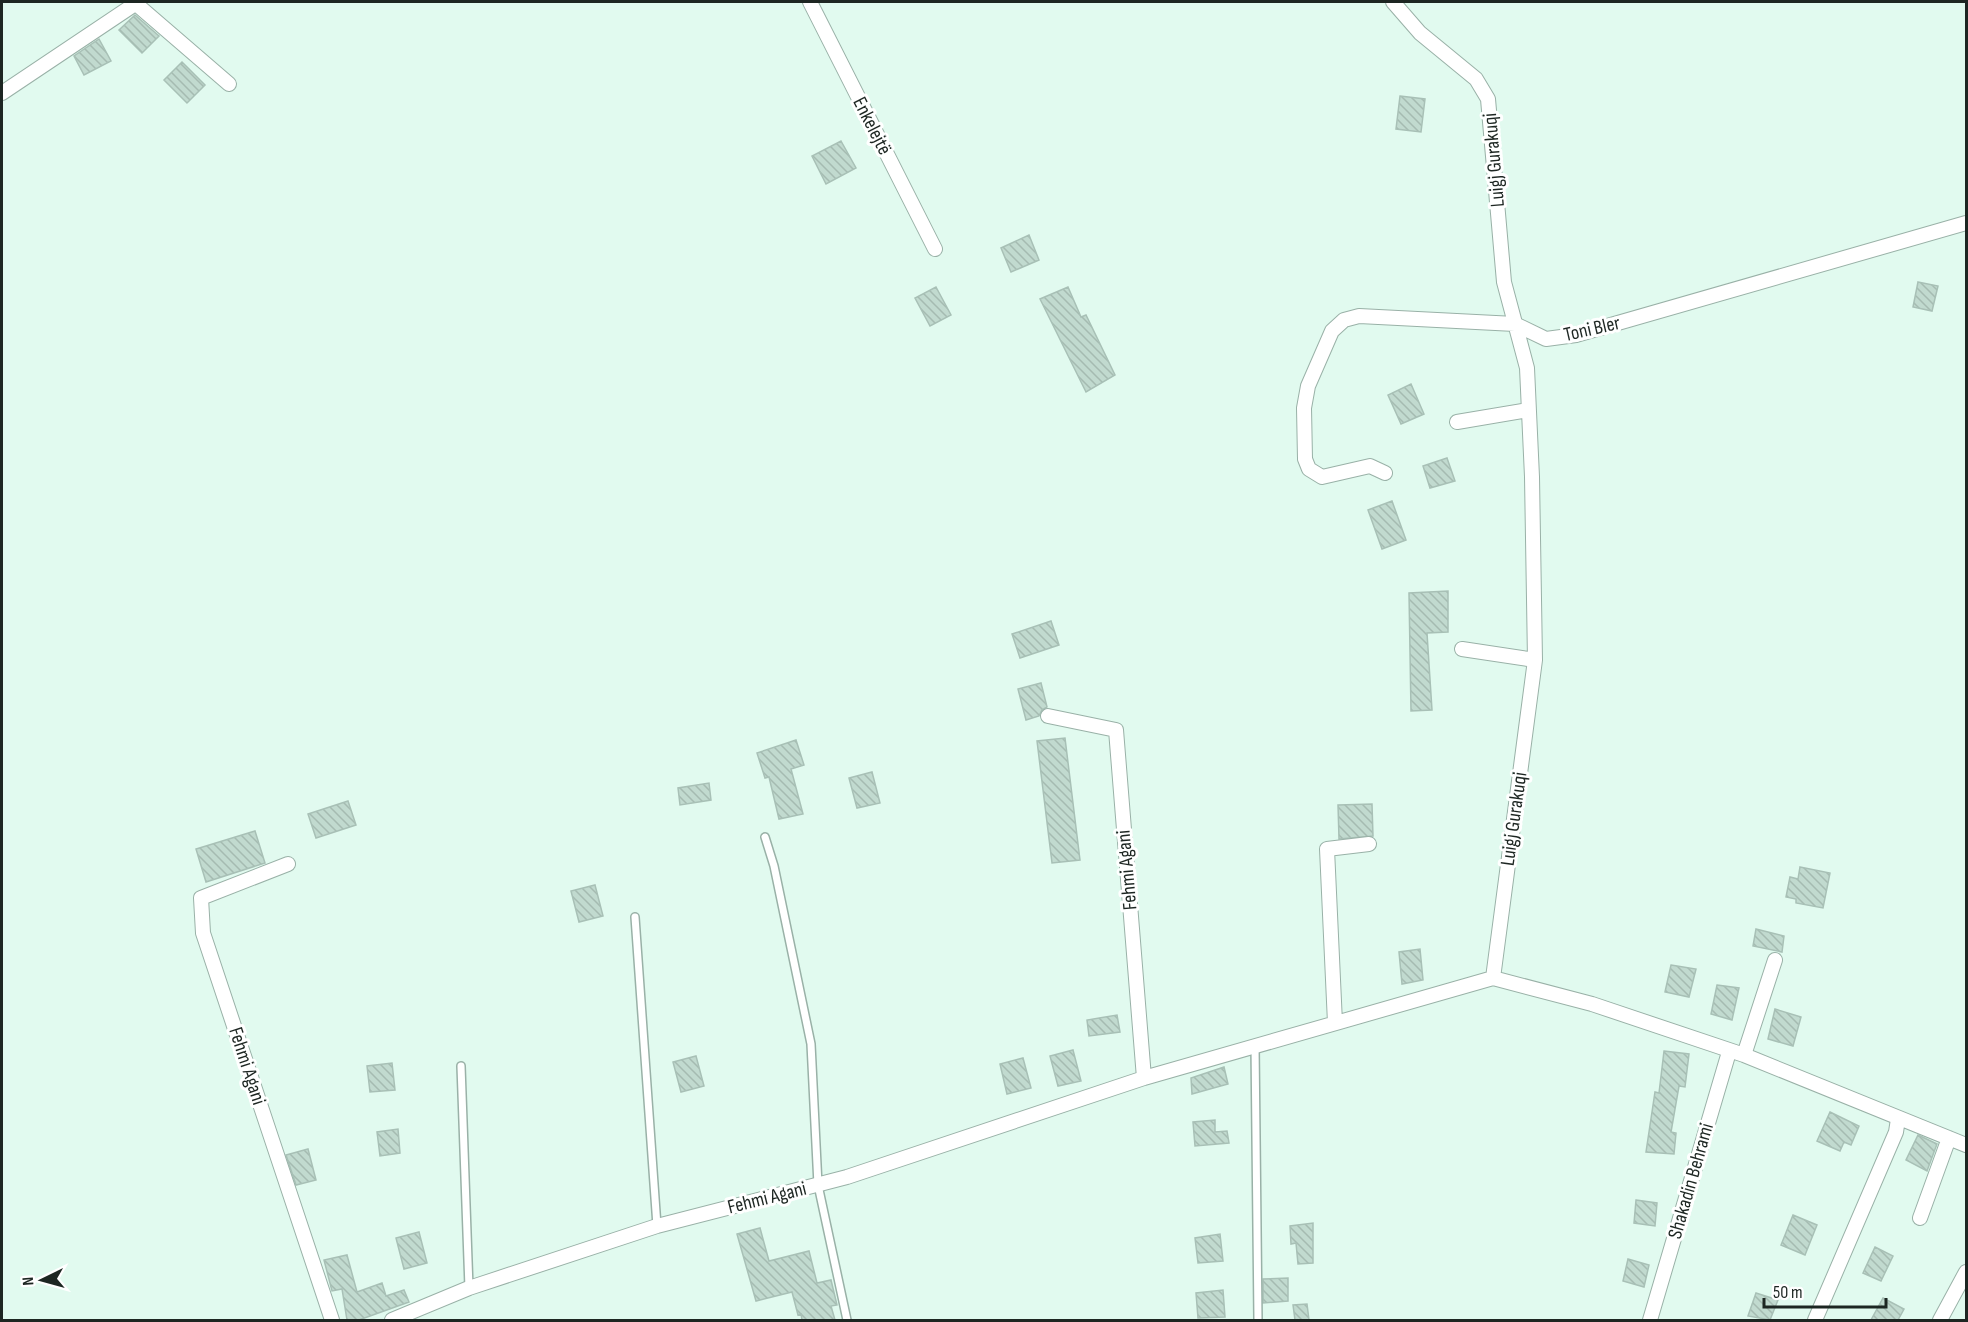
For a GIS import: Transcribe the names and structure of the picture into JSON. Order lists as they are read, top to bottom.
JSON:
{
  "streets": {
    "street": [
      "Enkelejtë",
      "Luigj Gurakuqi",
      "Toni Bler",
      "Fehmi Agani",
      "Shakadin Behrami"
    ]
  },
  "crossings": [
    ["Luigj Gurakuqi", "Toni Bler"],
    ["Luigj Gurakuqi", "Fehmi Agani"]
  ],
  "scale_bar": "50 m",
  "north": "left"
}
